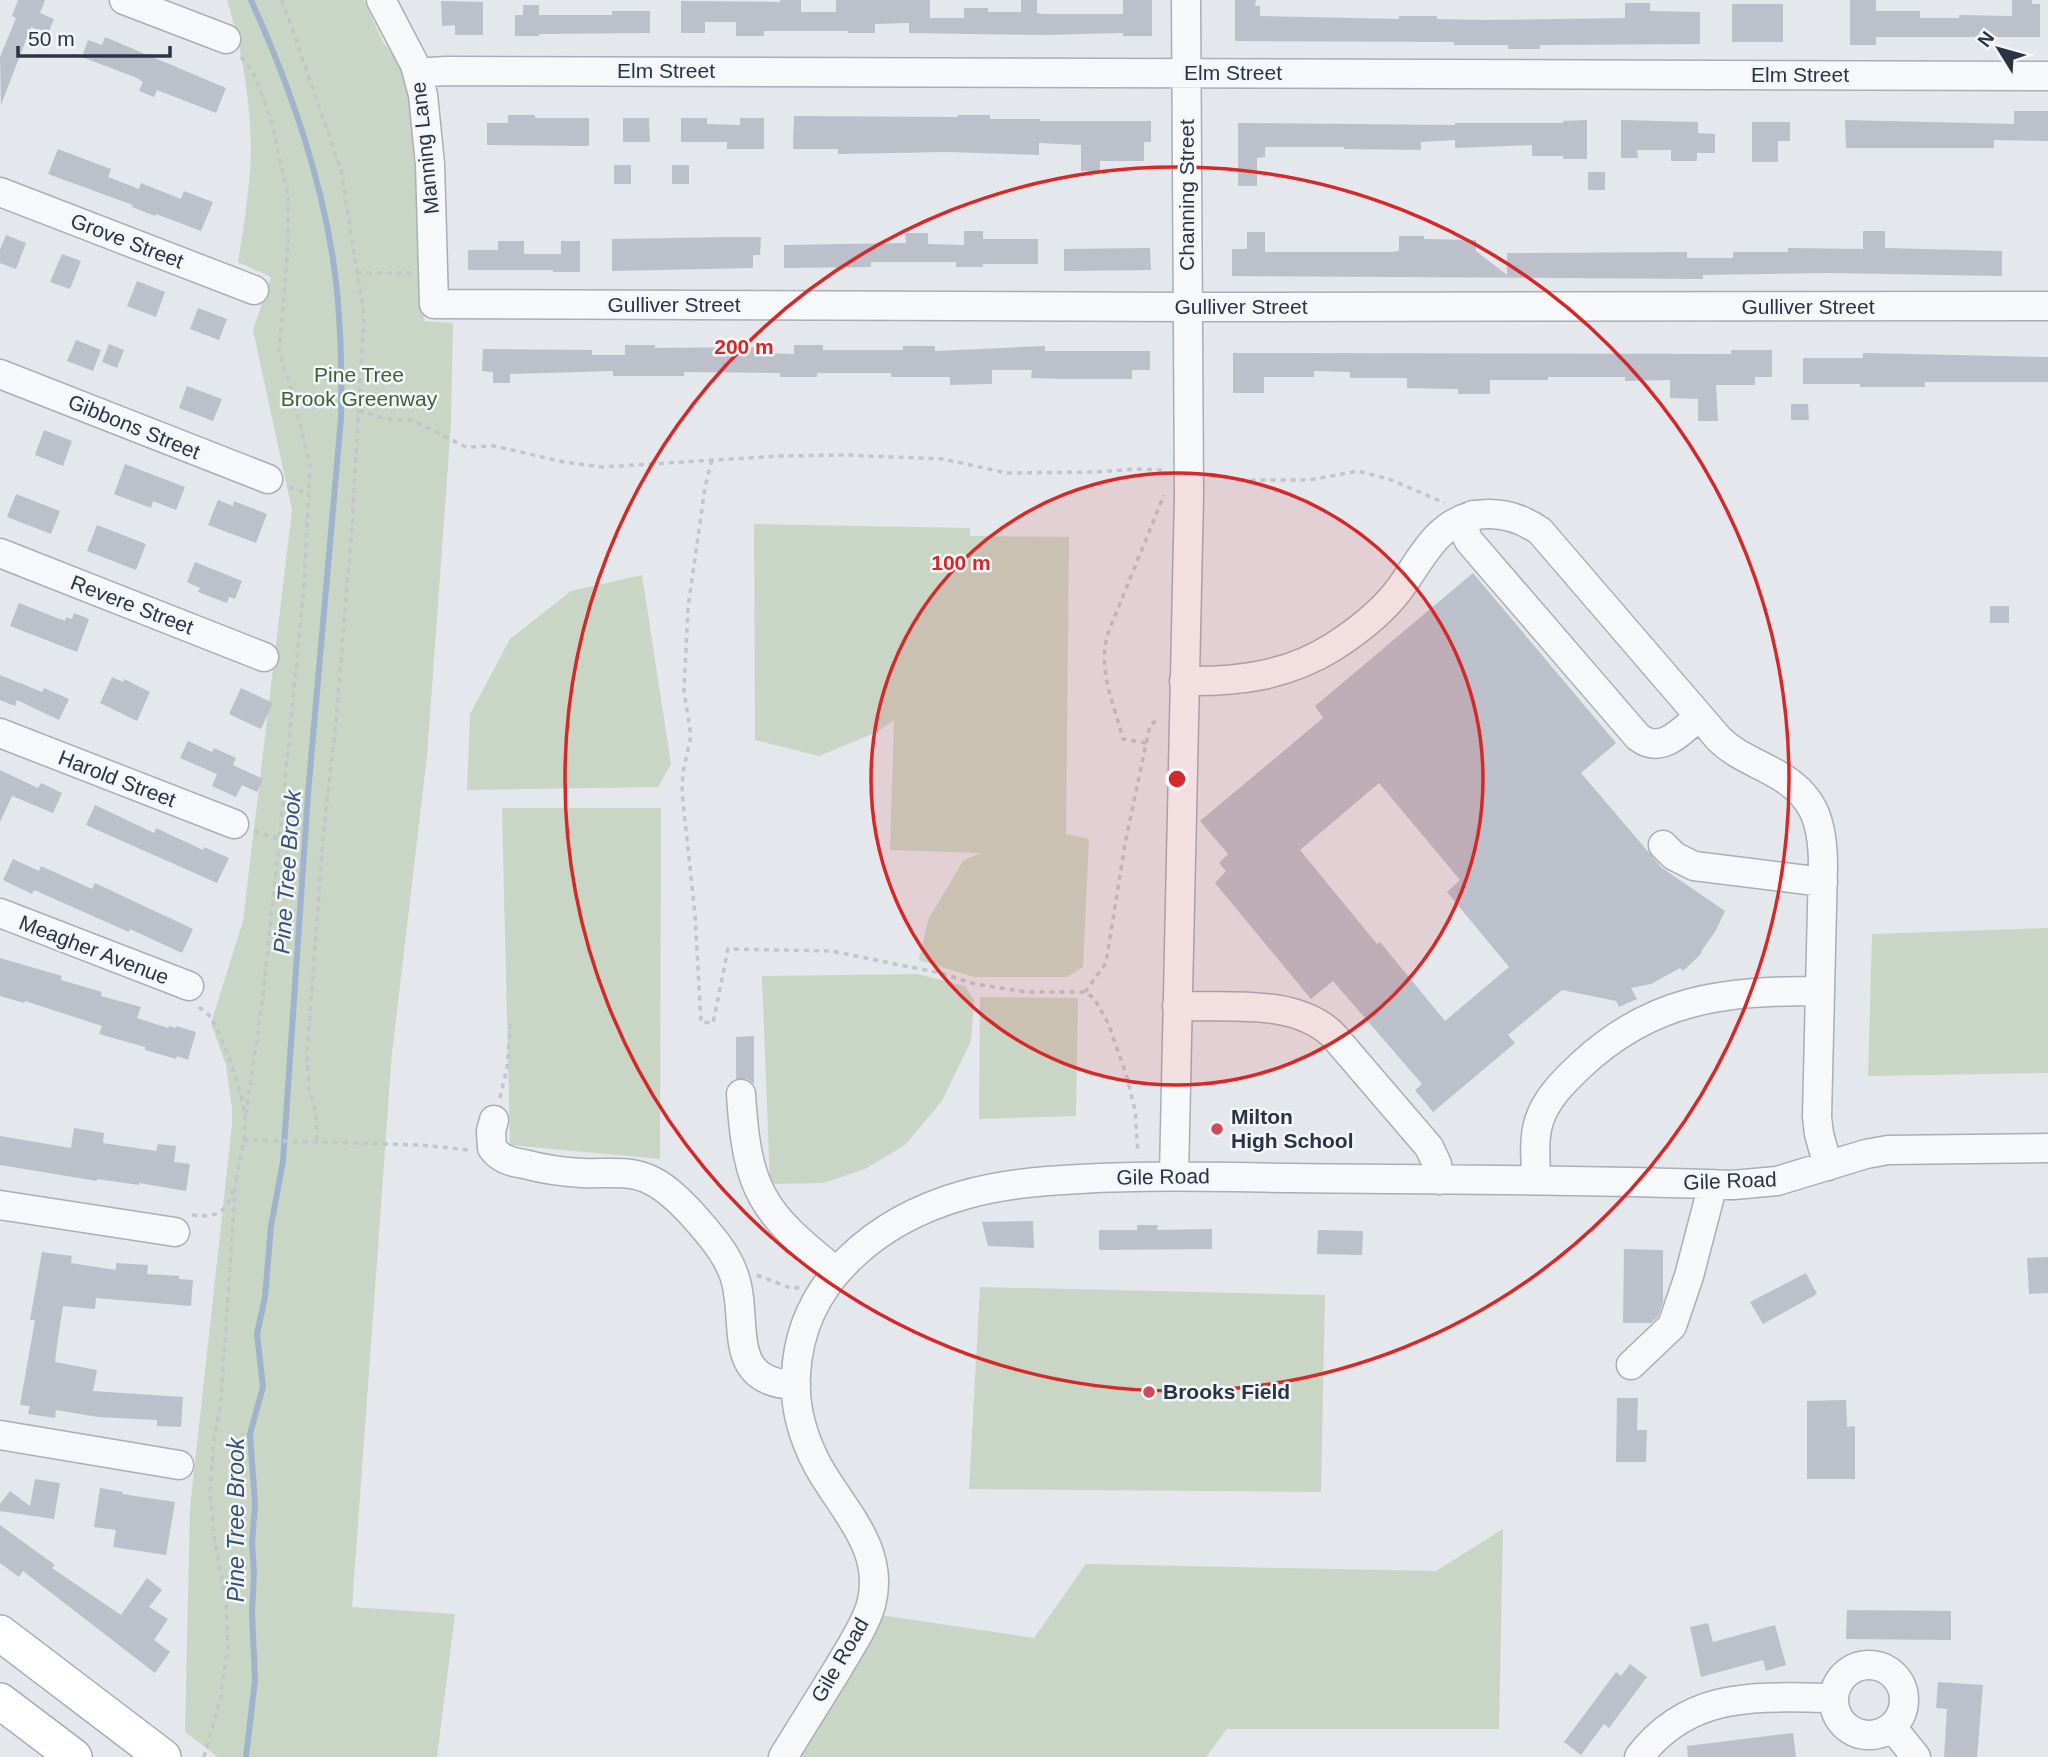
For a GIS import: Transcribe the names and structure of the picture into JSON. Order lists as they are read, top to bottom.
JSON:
{
  "streets": {
    "street": [
      "Elm Street",
      "Manning Lane",
      "Channing Street",
      "Grove Street",
      "Gulliver Street",
      "Gibbons Street",
      "Revere Street",
      "Harold Street",
      "Meagher Avenue",
      "Gile Road"
    ]
  },
  "crossings": [
    ["Elm Street", "Manning Lane"],
    ["Elm Street", "Channing Street"],
    ["Manning Lane", "Gulliver Street"],
    ["Channing Street", "Gulliver Street"],
    ["Channing Street", "Gile Road"]
  ],
  "water": ["Pine Tree Brook"],
  "parks": ["Pine Tree Brook Greenway"],
  "places": ["Milton High School", "Brooks Field"],
  "scale_bar": "50 m",
  "north": "top left",
  "rings": ["200 m", "100 m"]
}
